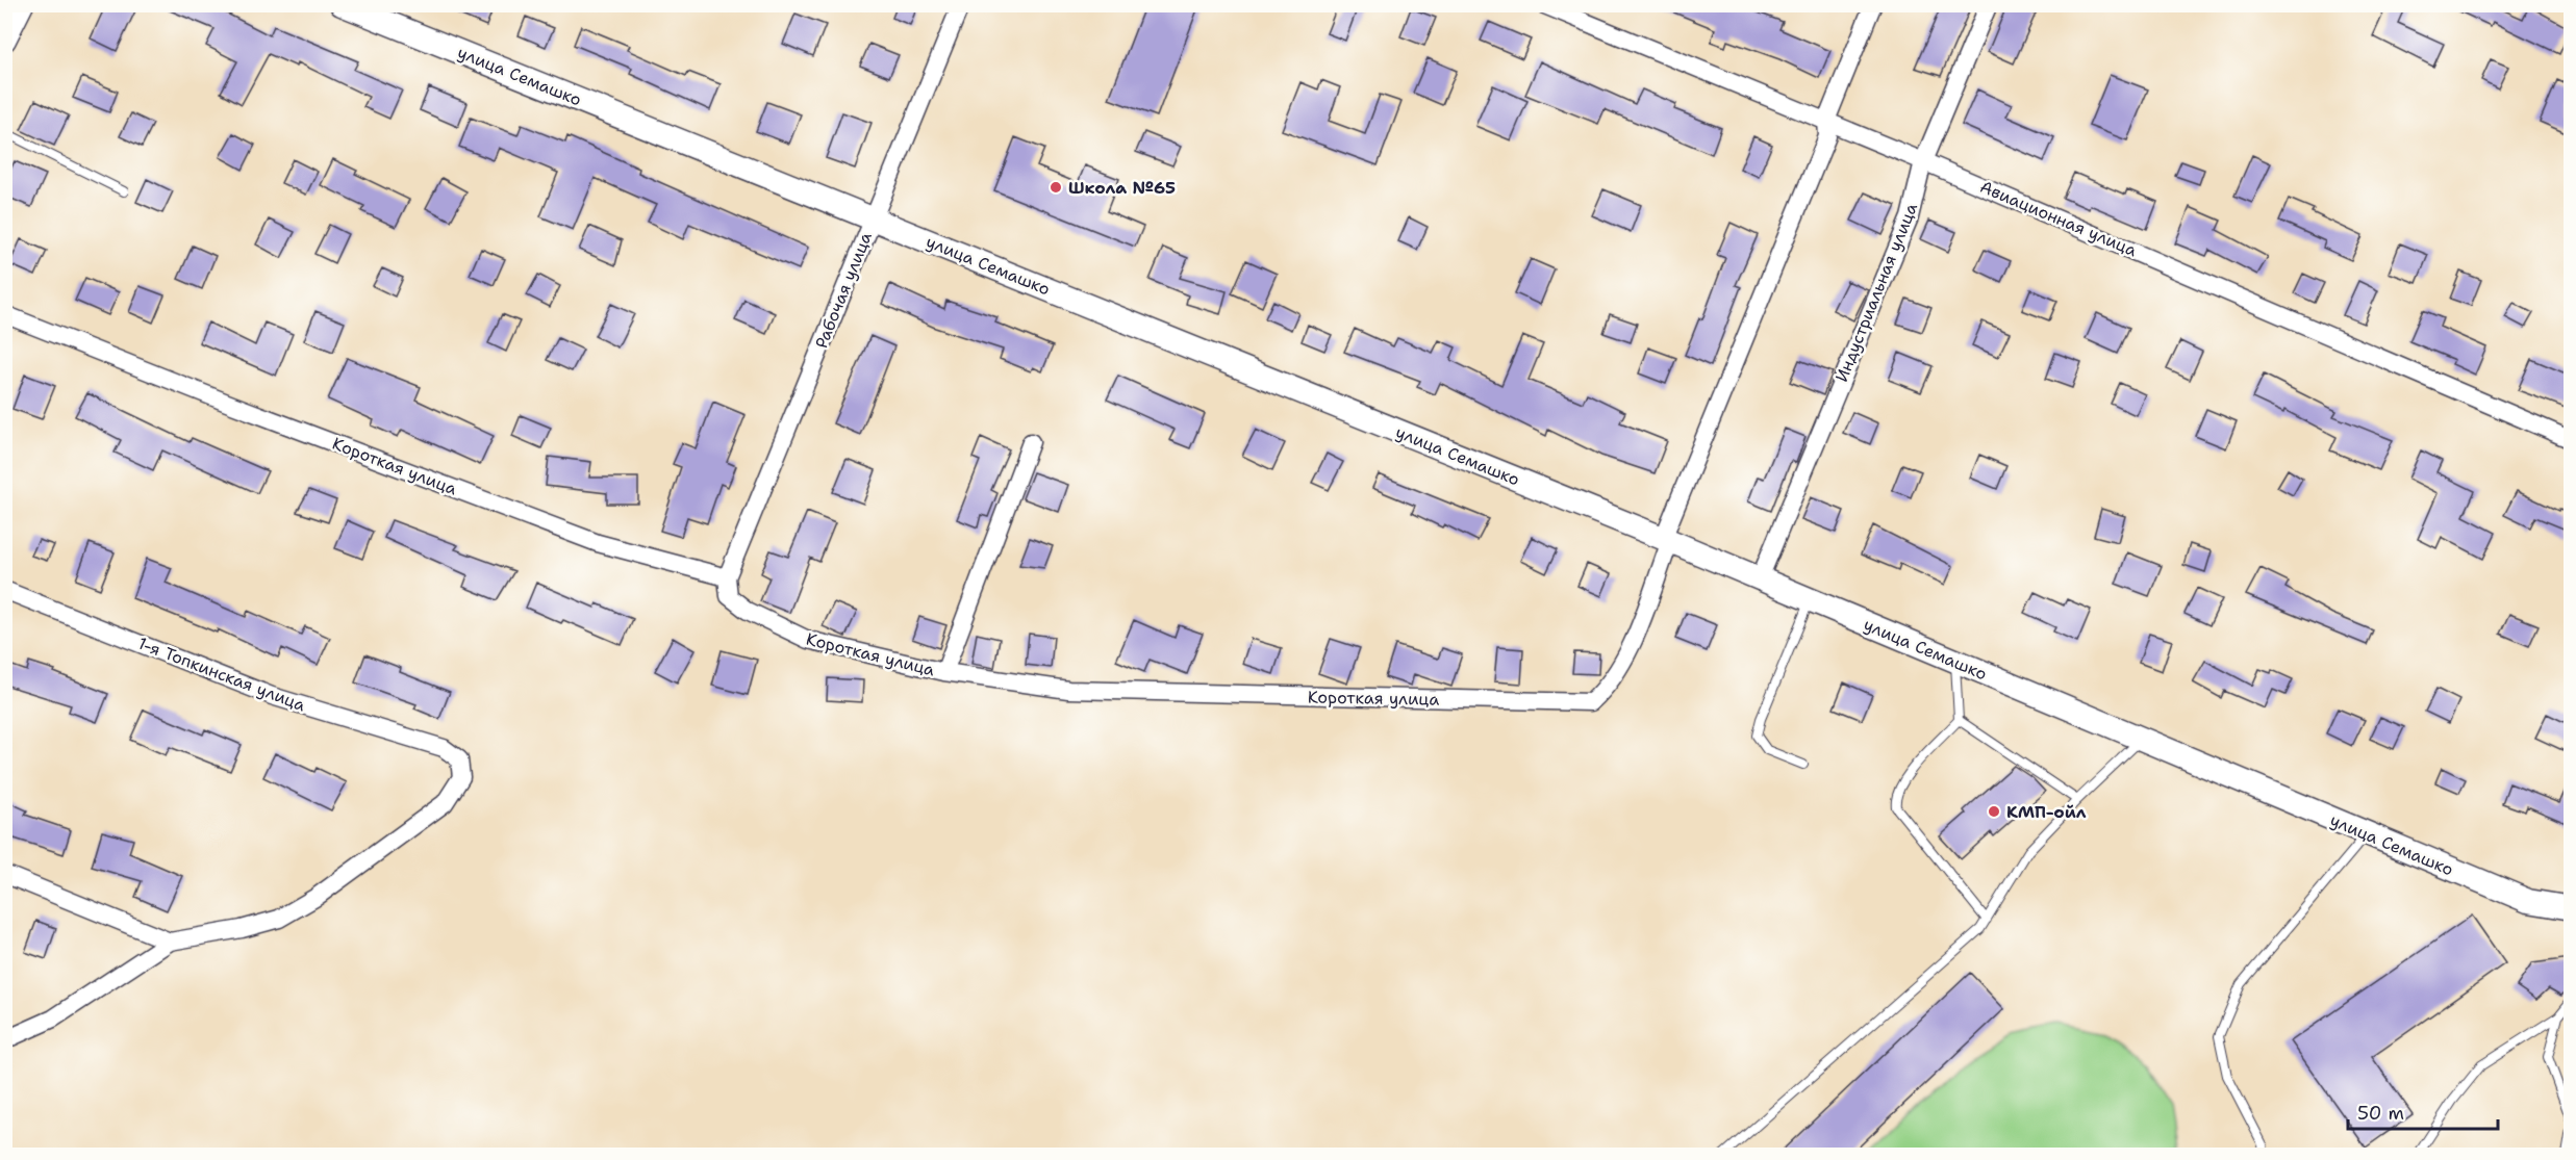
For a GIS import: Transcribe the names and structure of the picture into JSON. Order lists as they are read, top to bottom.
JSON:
{
  "streets": {
    "main road": ["улица Семашко"],
    "street": [
      "Авиационная улица",
      "Рабочая улица",
      "Индустриальная улица",
      "Короткая улица",
      "1-я Топкинская улица"
    ]
  },
  "crossings": [
    ["улица Семашко", "Рабочая улица"],
    ["улица Семашко", "Индустриальная улица"],
    ["улица Семашко", "Короткая улица"],
    ["Авиационная улица", "Индустриальная улица"],
    ["Рабочая улица", "Короткая улица"]
  ],
  "places": ["Школа №65", "КМП-ойл"],
  "scale_bar": "50 m"
}
